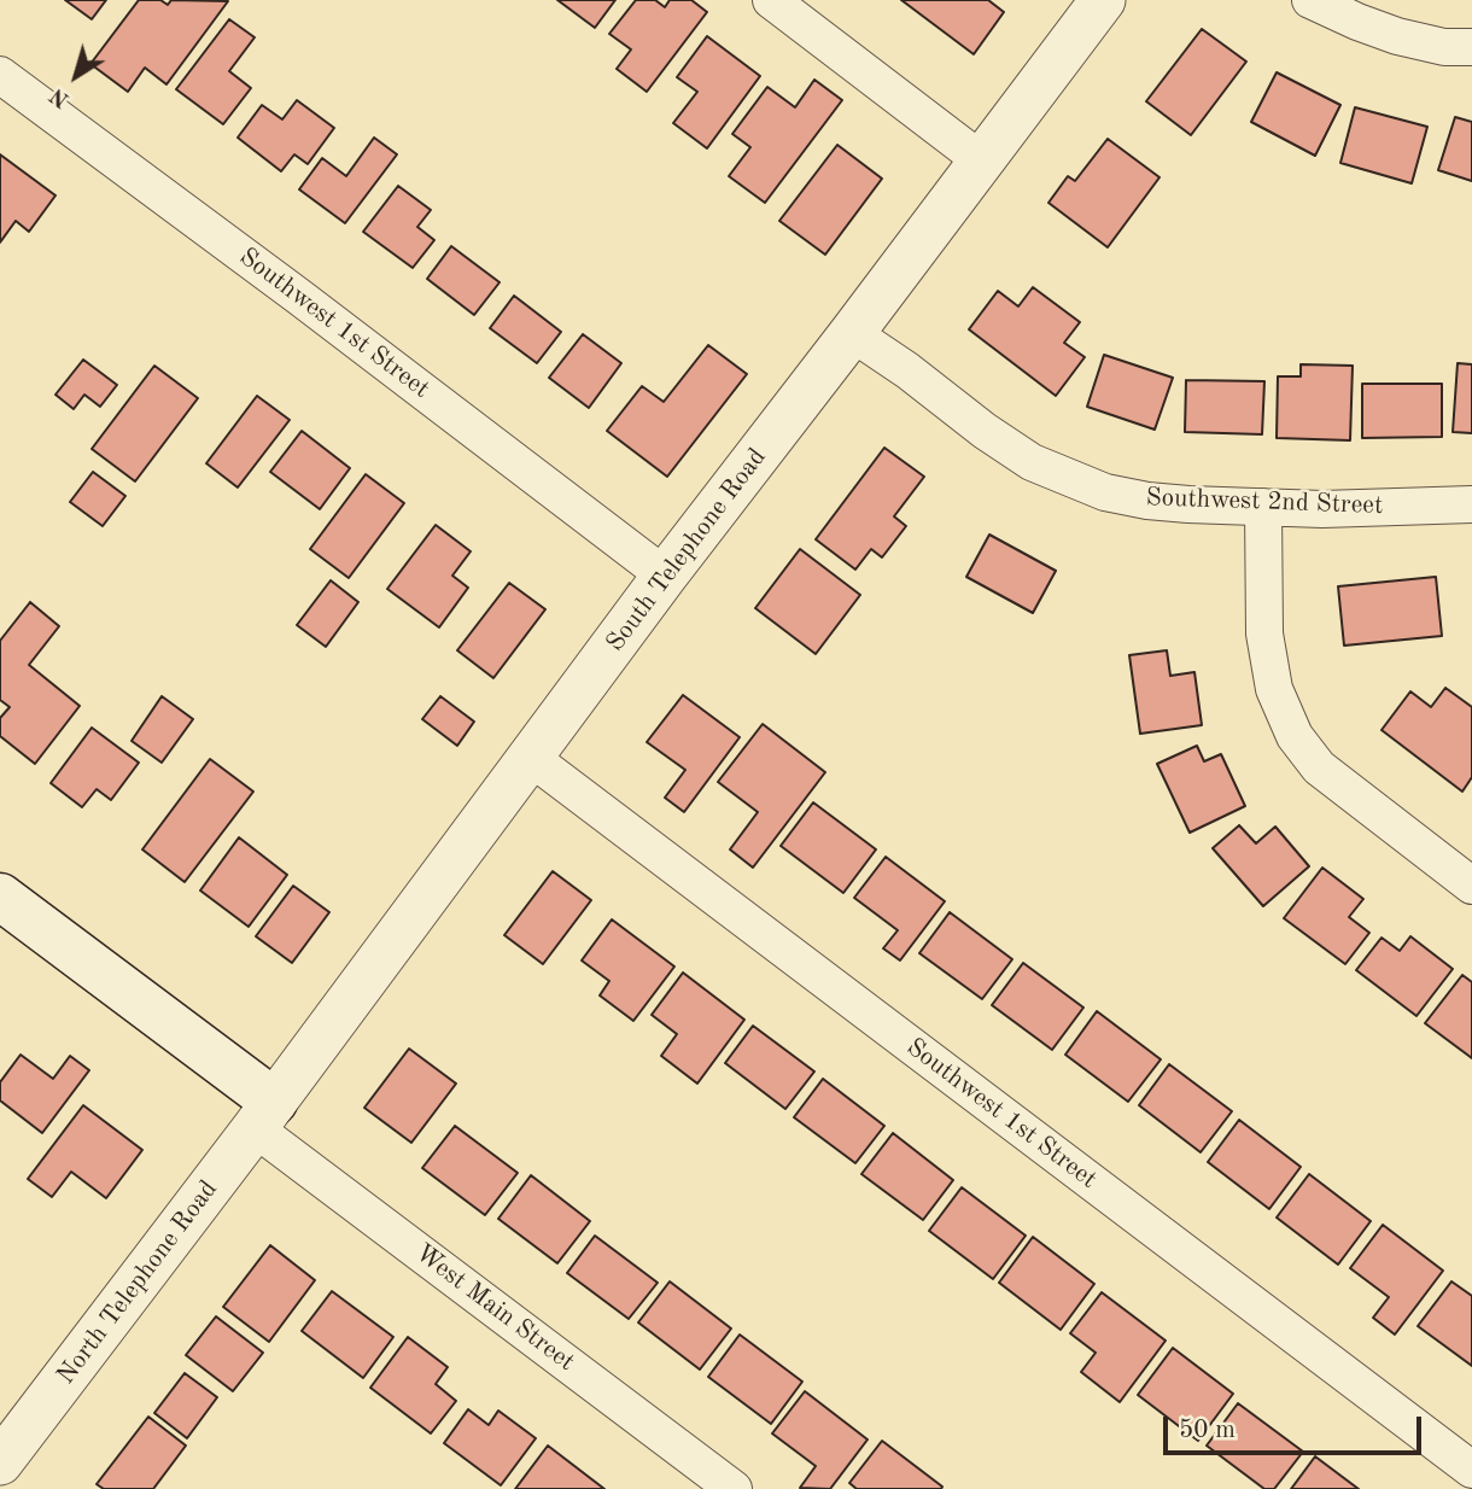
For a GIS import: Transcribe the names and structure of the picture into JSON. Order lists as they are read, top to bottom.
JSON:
{
  "streets": {
    "main road": ["West Main Street"],
    "street": [
      "Southwest 1st Street",
      "Southwest 2nd Street",
      "South Telephone Road",
      "North Telephone Road"
    ]
  },
  "crossings": [
    ["Southwest 1st Street", "South Telephone Road"],
    ["Southwest 2nd Street", "South Telephone Road"],
    ["South Telephone Road", "North Telephone Road"],
    ["South Telephone Road", "West Main Street"],
    ["North Telephone Road", "West Main Street"]
  ],
  "scale_bar": "50 m",
  "north": "bottom left"
}
